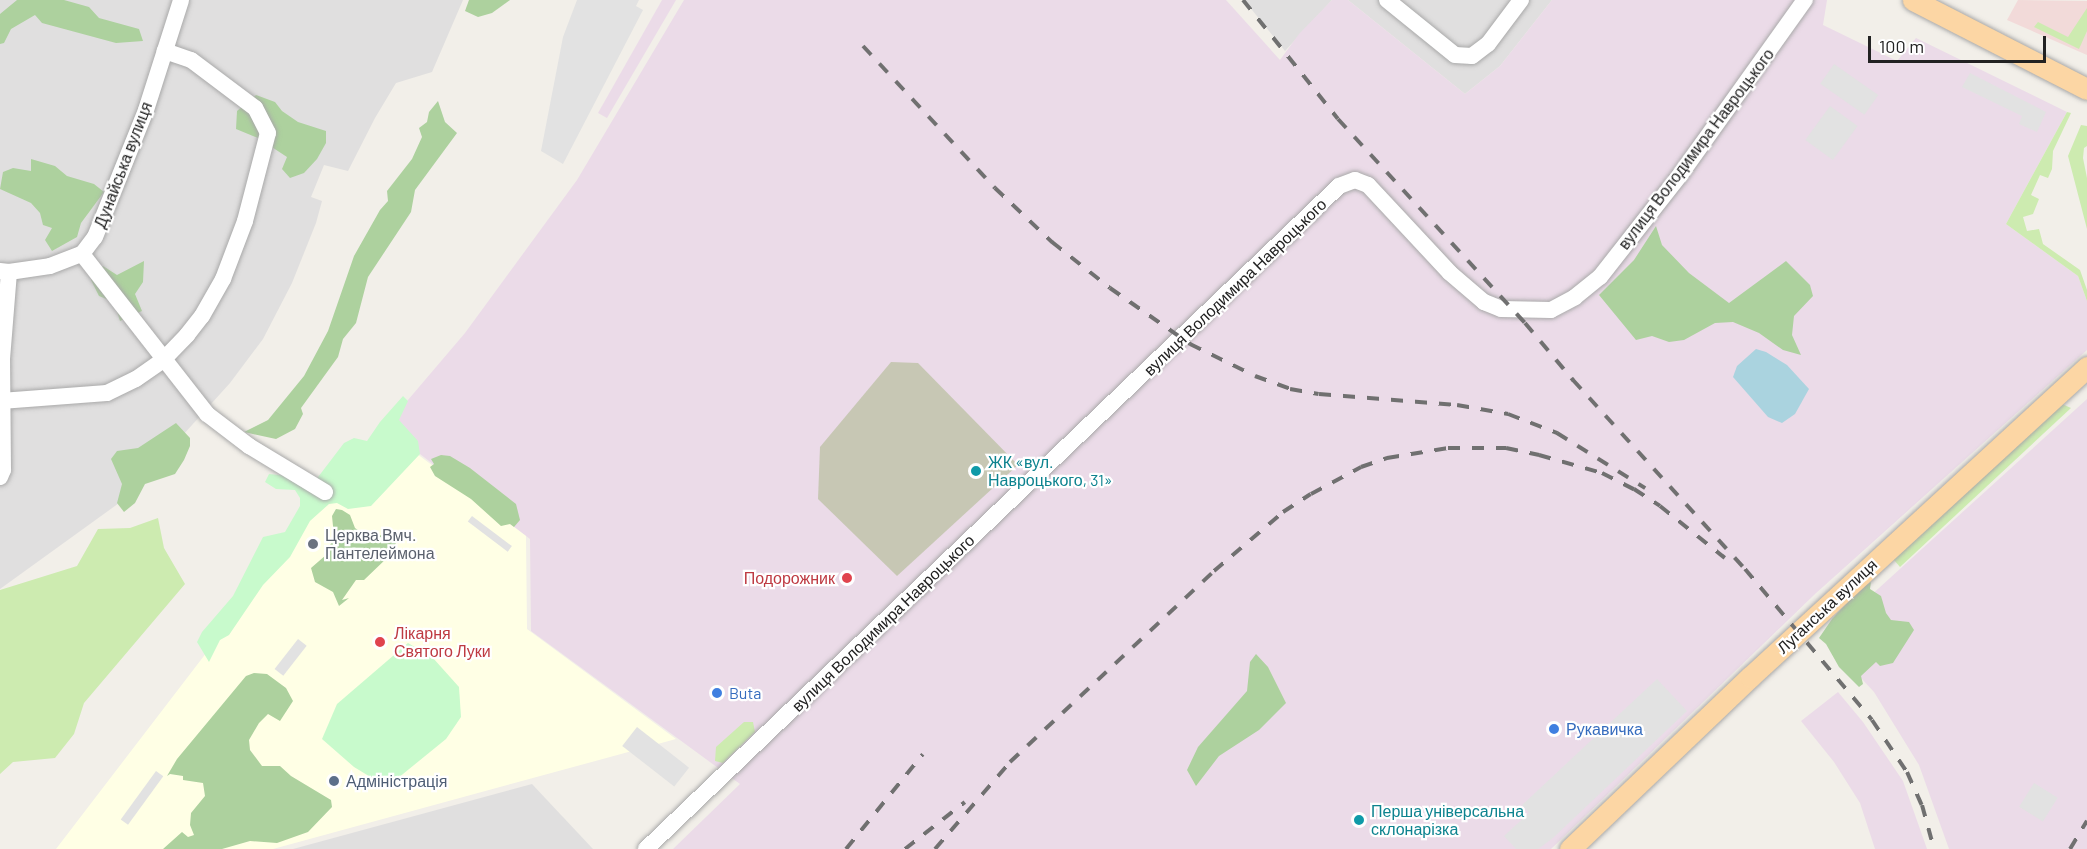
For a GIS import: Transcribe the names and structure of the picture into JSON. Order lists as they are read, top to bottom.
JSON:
{
  "streets": {
    "main road": ["Луганська вулиця"],
    "street": ["вулиця Володимира Навроцького", "Дунайська вулиця"]
  },
  "places": [
    "ЖК «вул. Навроцького, 31»",
    "Церква Вмч. Пантелеймона",
    "Подорожник",
    "Лікарня Святого Луки",
    "Buta",
    "Рукавичка",
    "Адміністрація",
    "Перша універсальна склонарізка"
  ],
  "scale_bar": "100 m"
}
